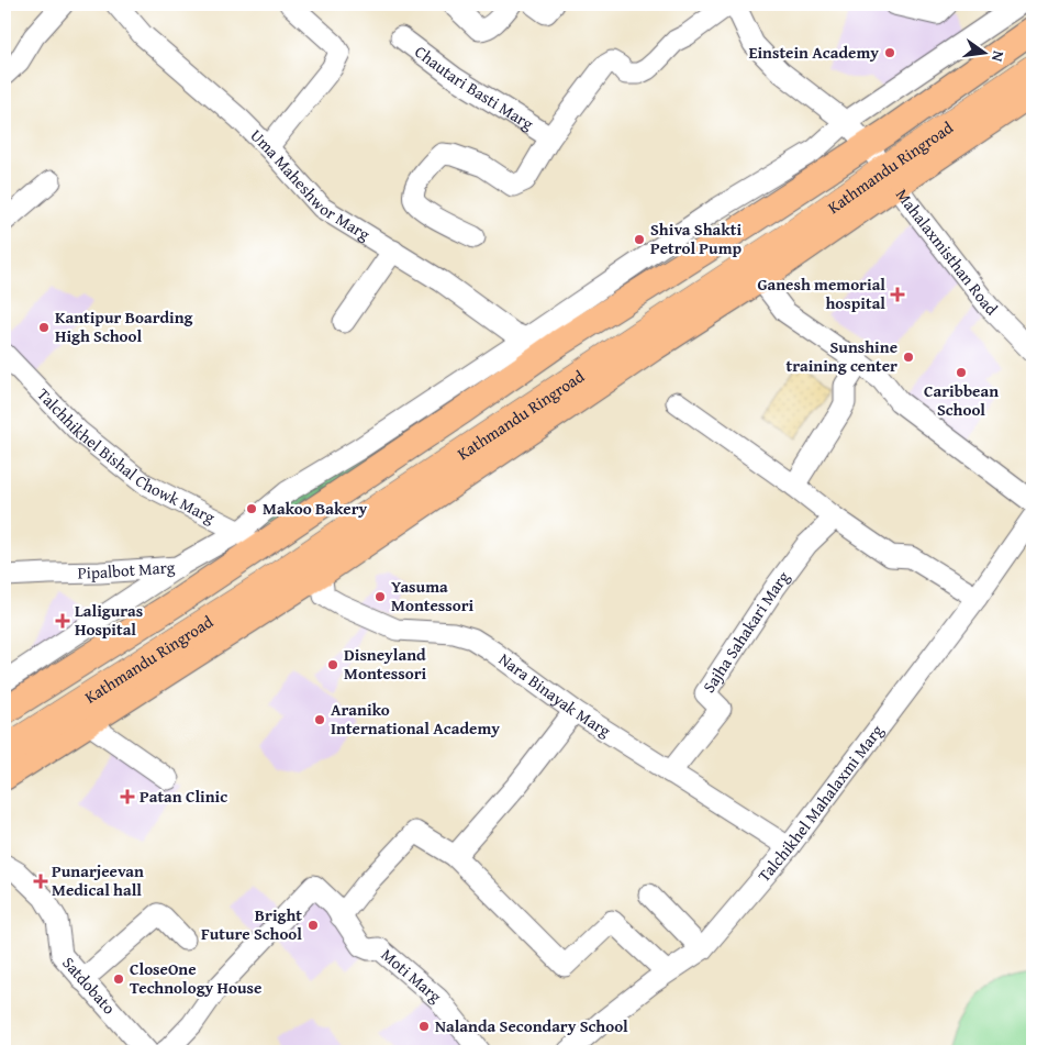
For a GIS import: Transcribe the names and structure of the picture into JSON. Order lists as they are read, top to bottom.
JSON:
{
  "streets": {
    "highway": ["Kathmandu Ringroad"],
    "street": [
      "Chautari Basti Marg",
      "Uma Maheshwor Marg",
      "Mahalaxmisthan Road",
      "Talchhikhel Bishal Chowk Marg",
      "Pipalbot Marg",
      "Sajha Sahakari Marg",
      "Nara Binayak Marg",
      "Talchikhel Mahalaxmi Marg",
      "Moti Marg",
      "Satdobato"
    ]
  },
  "crossings": [
    ["Kathmandu Ringroad", "Mahalaxmisthan Road"],
    ["Uma Maheshwor Marg", "Pipalbot Marg"],
    ["Mahalaxmisthan Road", "Pipalbot Marg"],
    ["Talchhikhel Bishal Chowk Marg", "Pipalbot Marg"],
    ["Sajha Sahakari Marg", "Nara Binayak Marg"],
    ["Nara Binayak Marg", "Talchikhel Mahalaxmi Marg"]
  ],
  "places": {
    "other": [
      "Einstein Academy",
      "Shiva Shakti Petrol Pump",
      "Kantipur Boarding High School",
      "Sunshine training center",
      "Caribbean School",
      "Makoo Bakery",
      "Yasuma Montessori",
      "Disneyland Montessori",
      "Araniko International Academy",
      "Bright Future School",
      "CloseOne Technology House",
      "Nalanda Secondary School"
    ],
    "health": [
      "Ganesh memorial hospital",
      "Laliguras Hospital",
      "Patan Clinic",
      "Punarjeevan Medical hall"
    ]
  },
  "north": "right"
}
